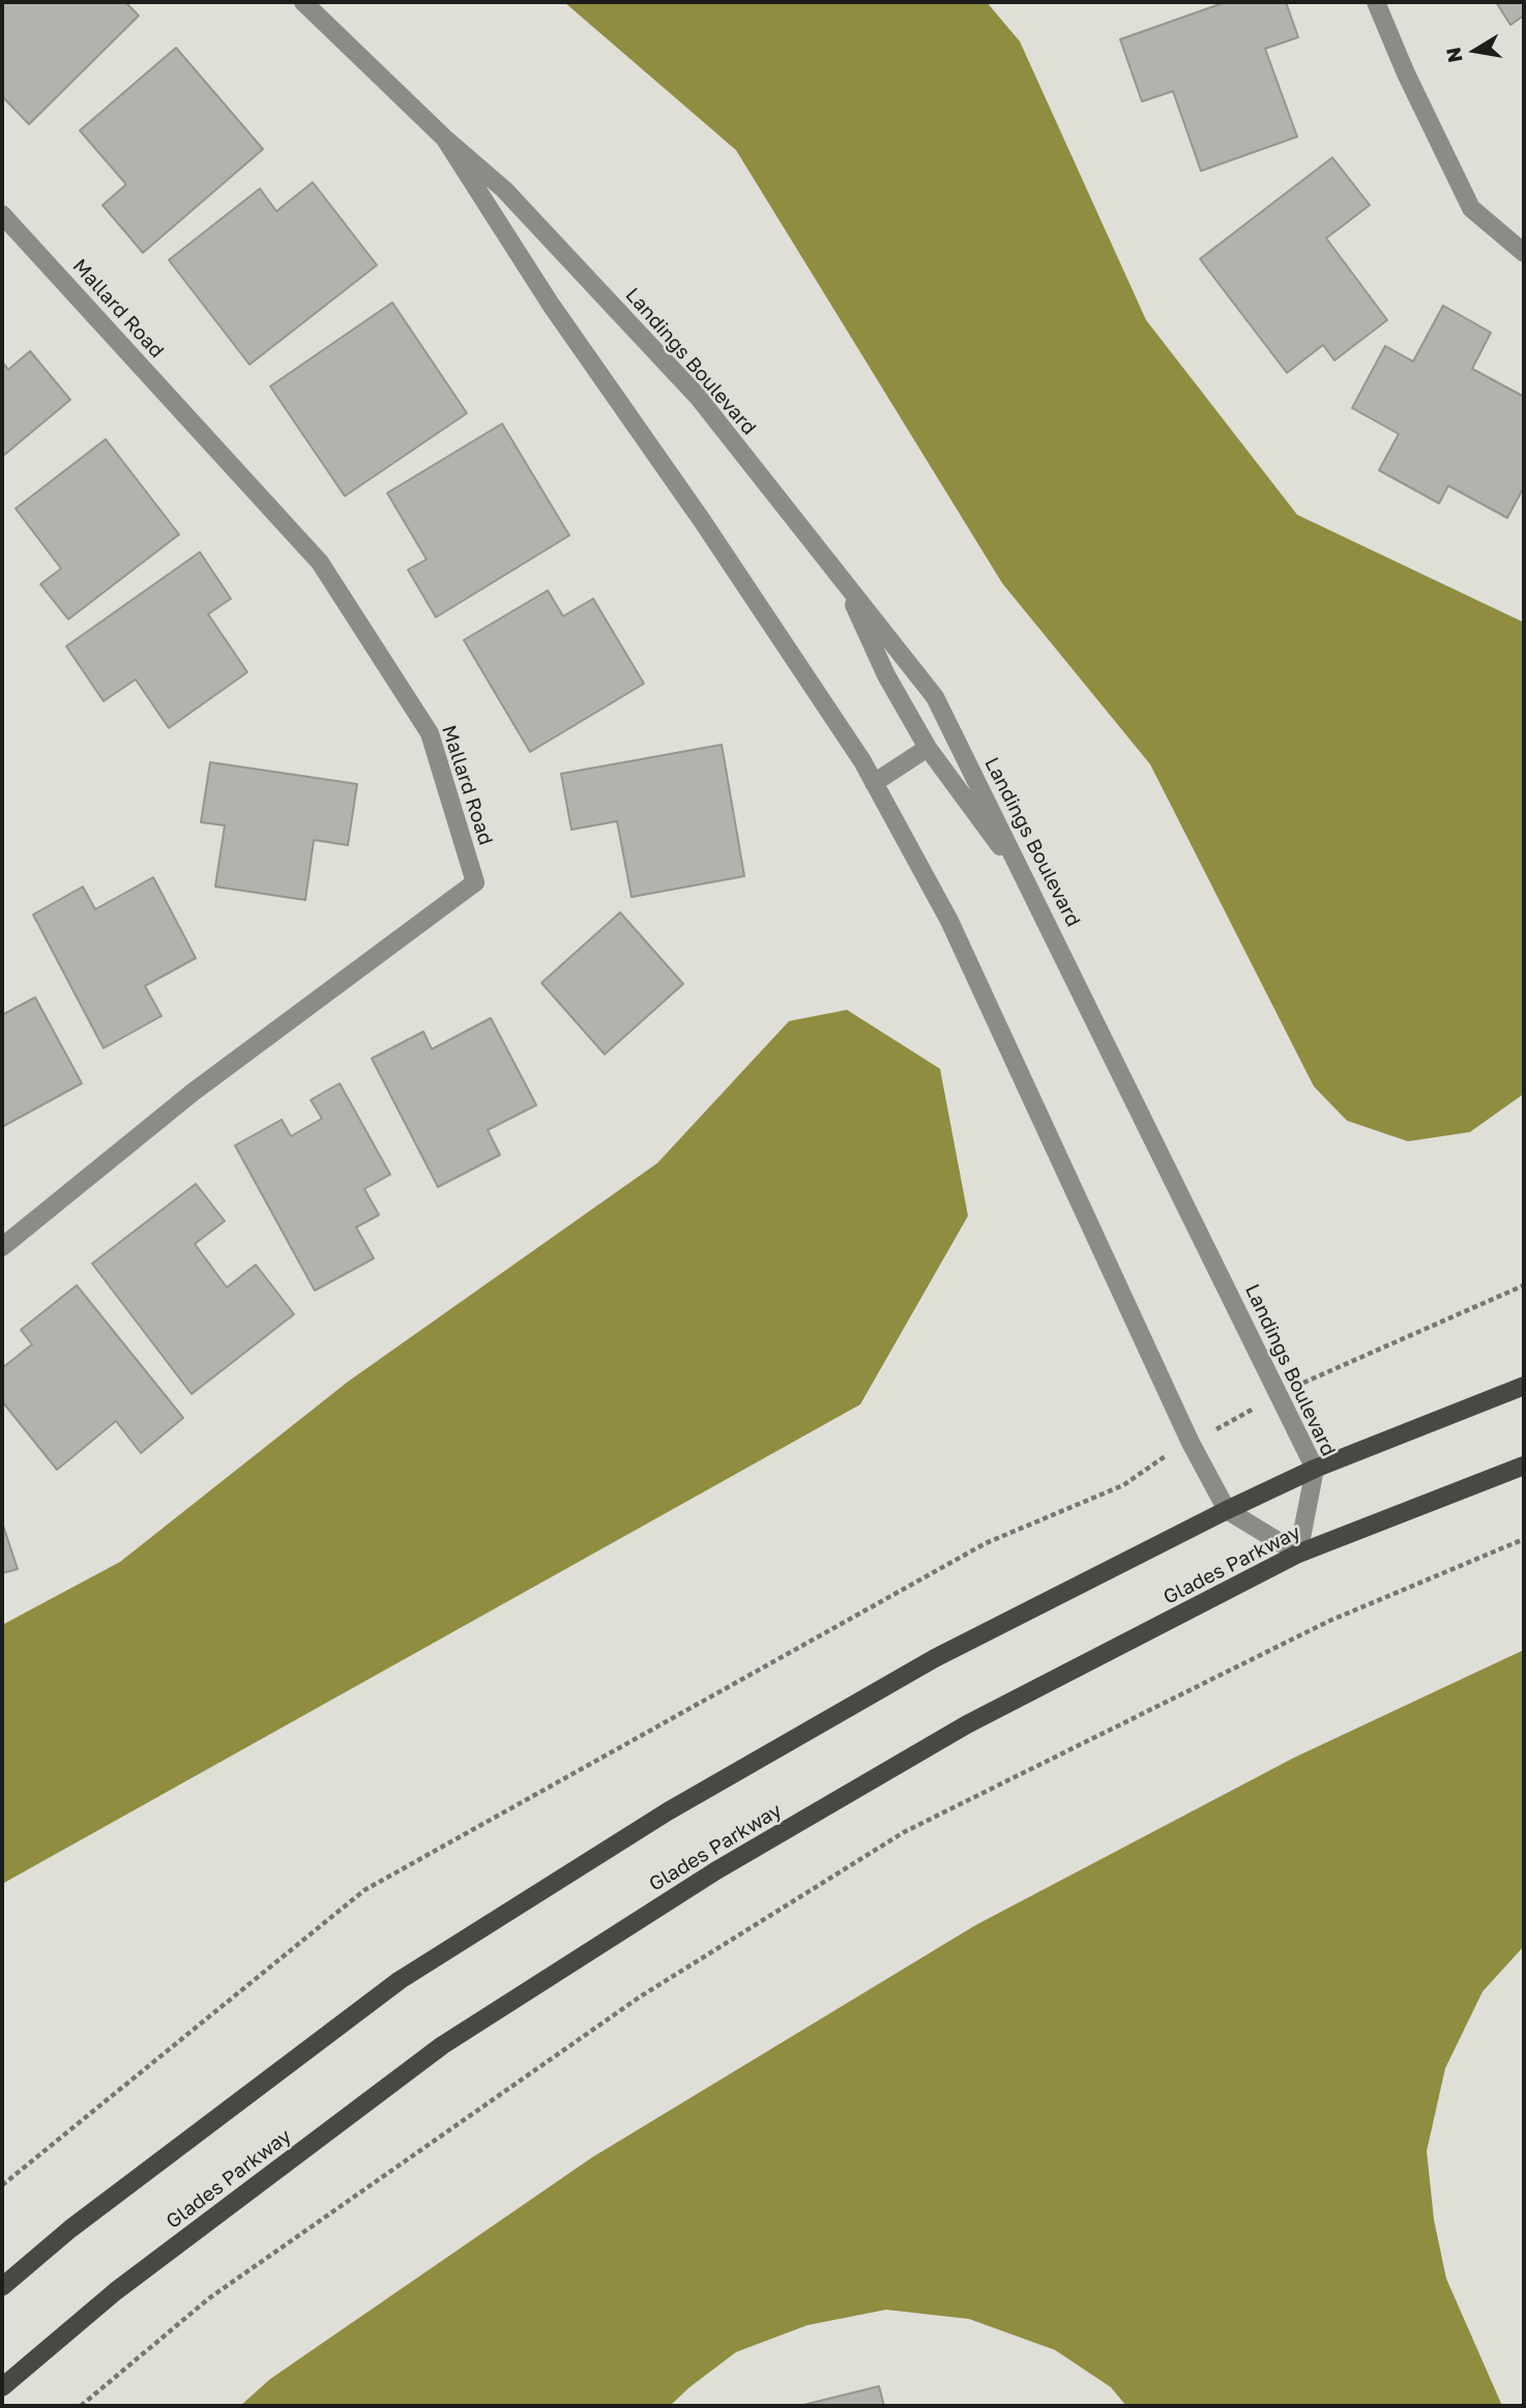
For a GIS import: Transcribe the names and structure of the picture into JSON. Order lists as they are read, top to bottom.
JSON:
{
  "streets": {
    "main road": ["Glades Parkway"],
    "street": ["Mallard Road", "Landings Boulevard"]
  },
  "crossings": [
    ["Landings Boulevard", "Glades Parkway"]
  ],
  "north": "left"
}
